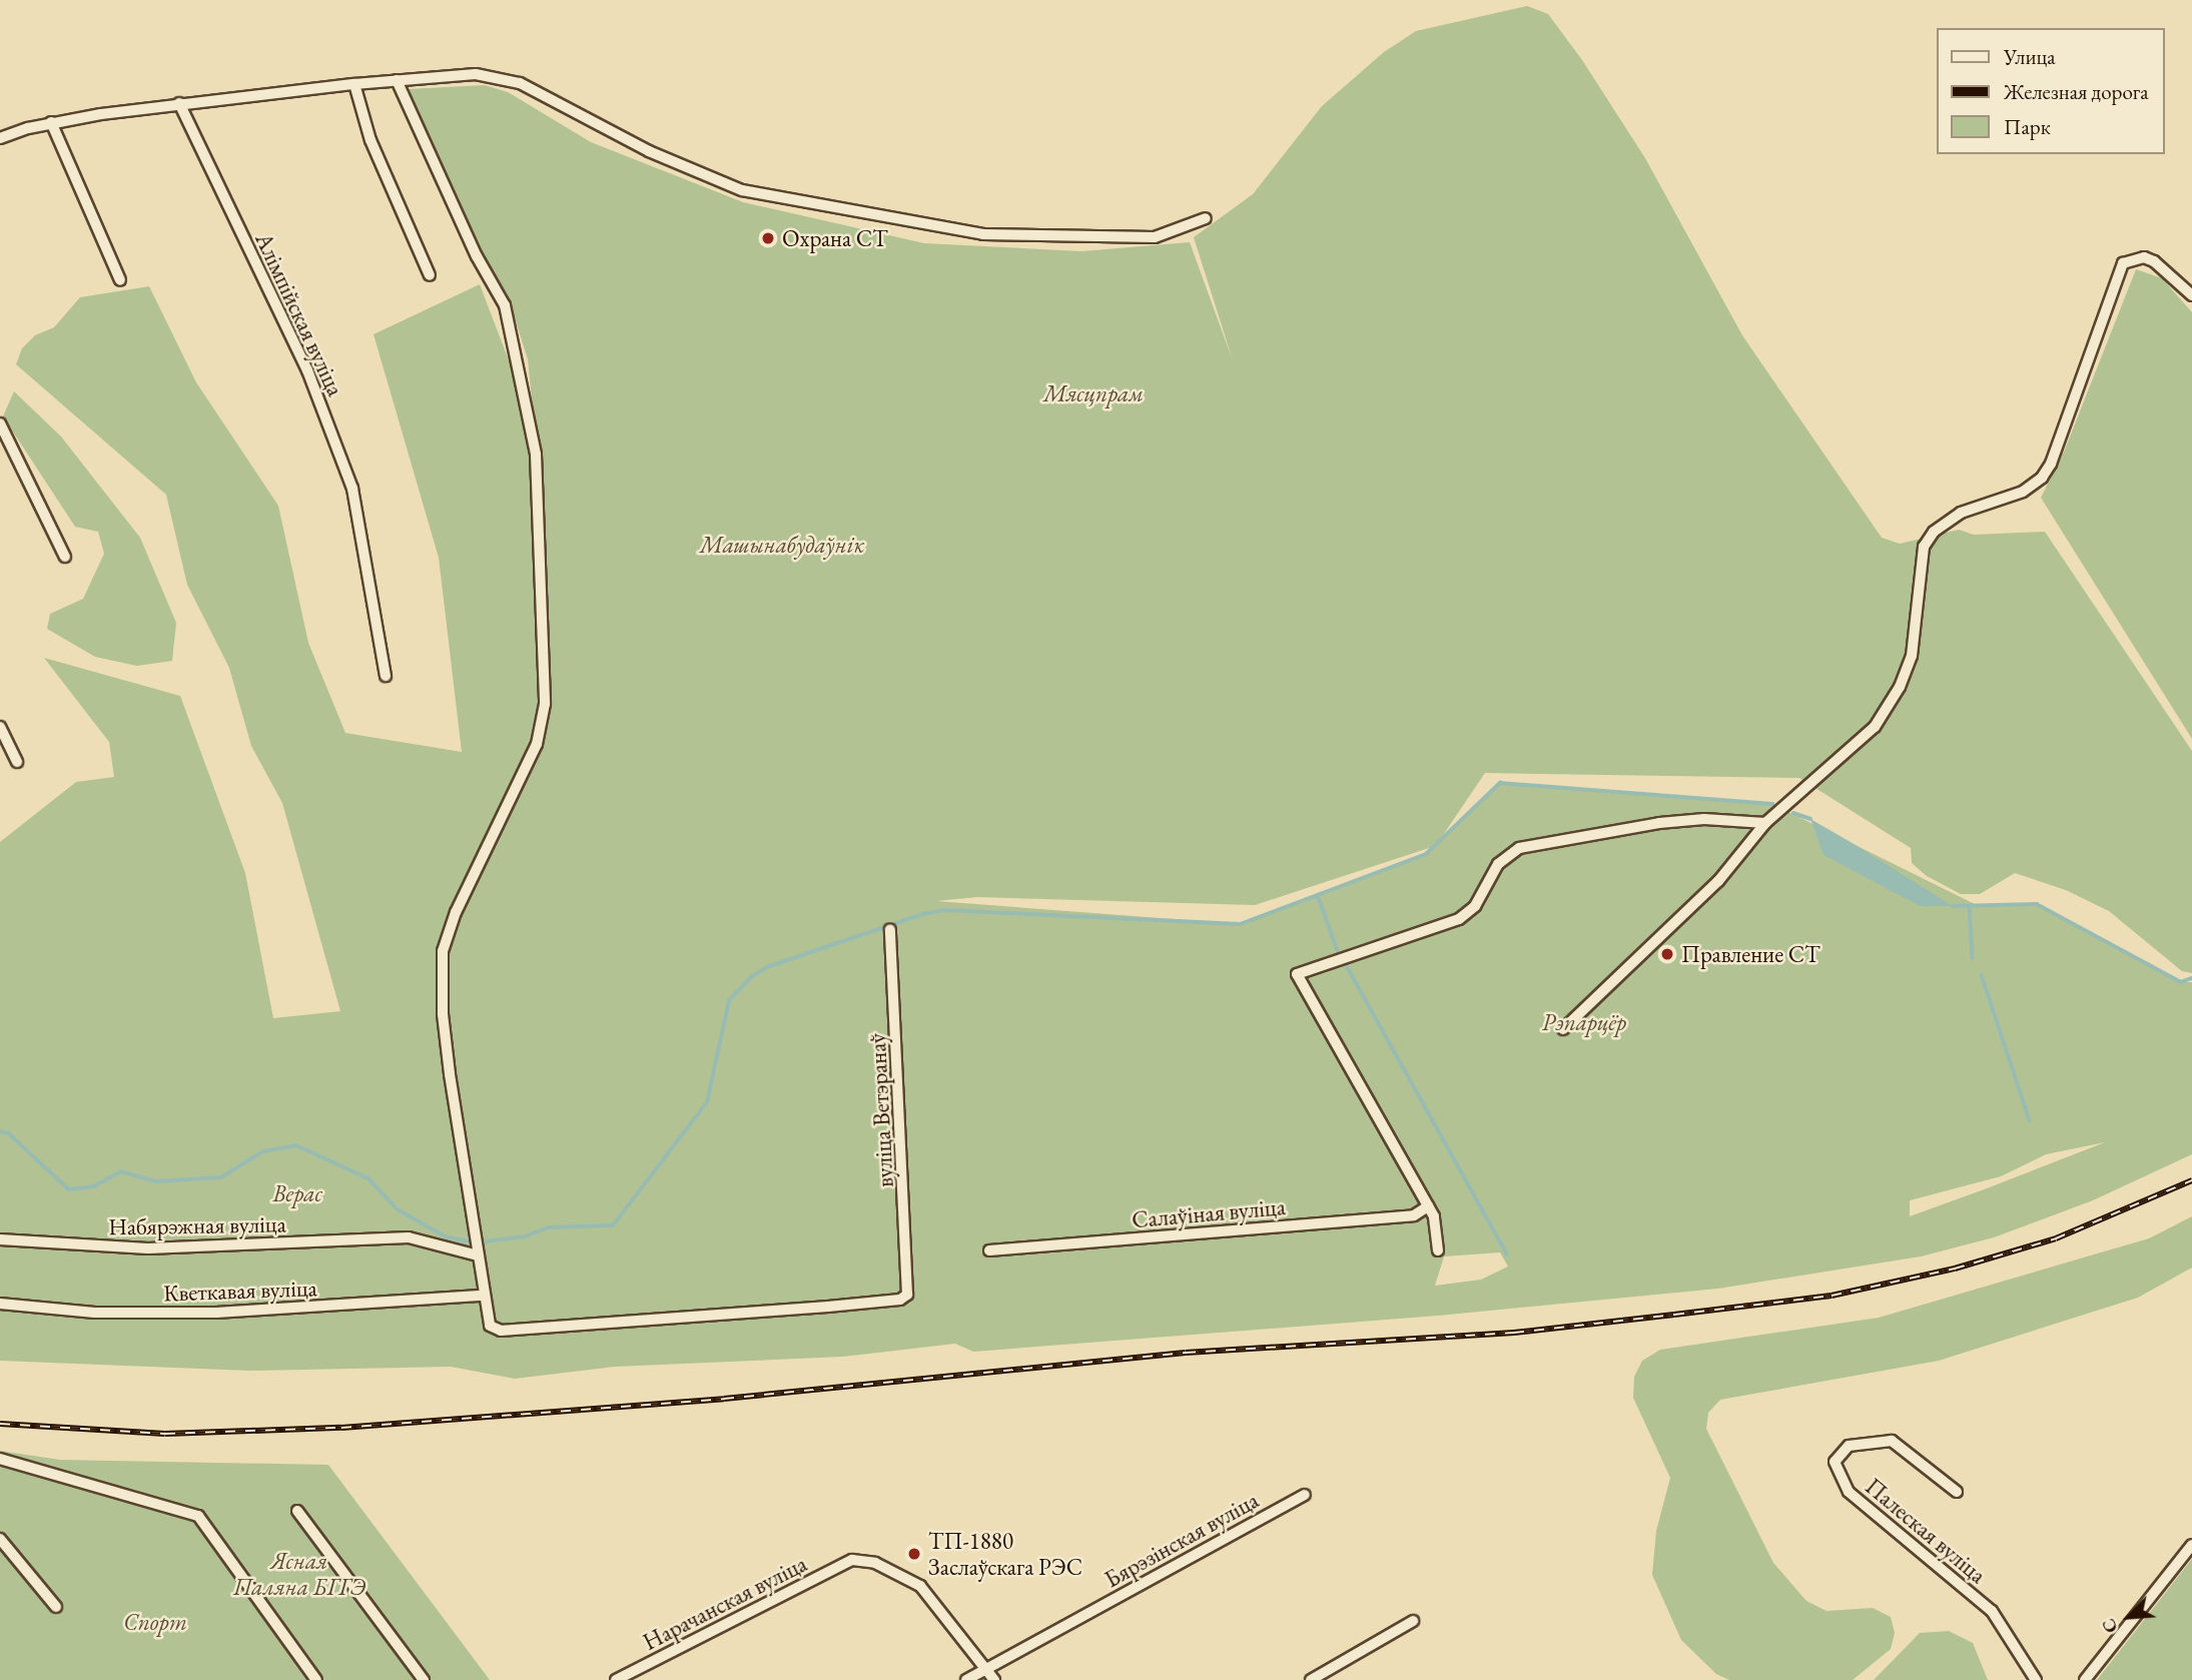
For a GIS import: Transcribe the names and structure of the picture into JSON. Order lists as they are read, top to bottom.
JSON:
{
  "streets": {
    "street": [
      "Алімпійская вуліца",
      "вуліца Ветэранаў",
      "Салаўіная вуліца",
      "Набярэжная вуліца",
      "Кветкавая вуліца",
      "Палеская вуліца",
      "Бярэзінская вуліца",
      "Нарачанская вуліца"
    ]
  },
  "crossings": [
    ["вуліца Ветэранаў", "Кветкавая вуліца"],
    ["Бярэзінская вуліца", "Нарачанская вуліца"]
  ],
  "parks": [
    "Мясцпрам",
    "Машынабудаўнік",
    "Рэпарцёр",
    "Верас",
    "Ясная Паляна БГГЭ",
    "Спорт"
  ],
  "places": ["Охрана СТ", "Правление СТ", "ТП-1880 Заслаўскага РЭС"],
  "legend": ["Улица", "Железная дорога", "Парк"],
  "north": "bottom left"
}
